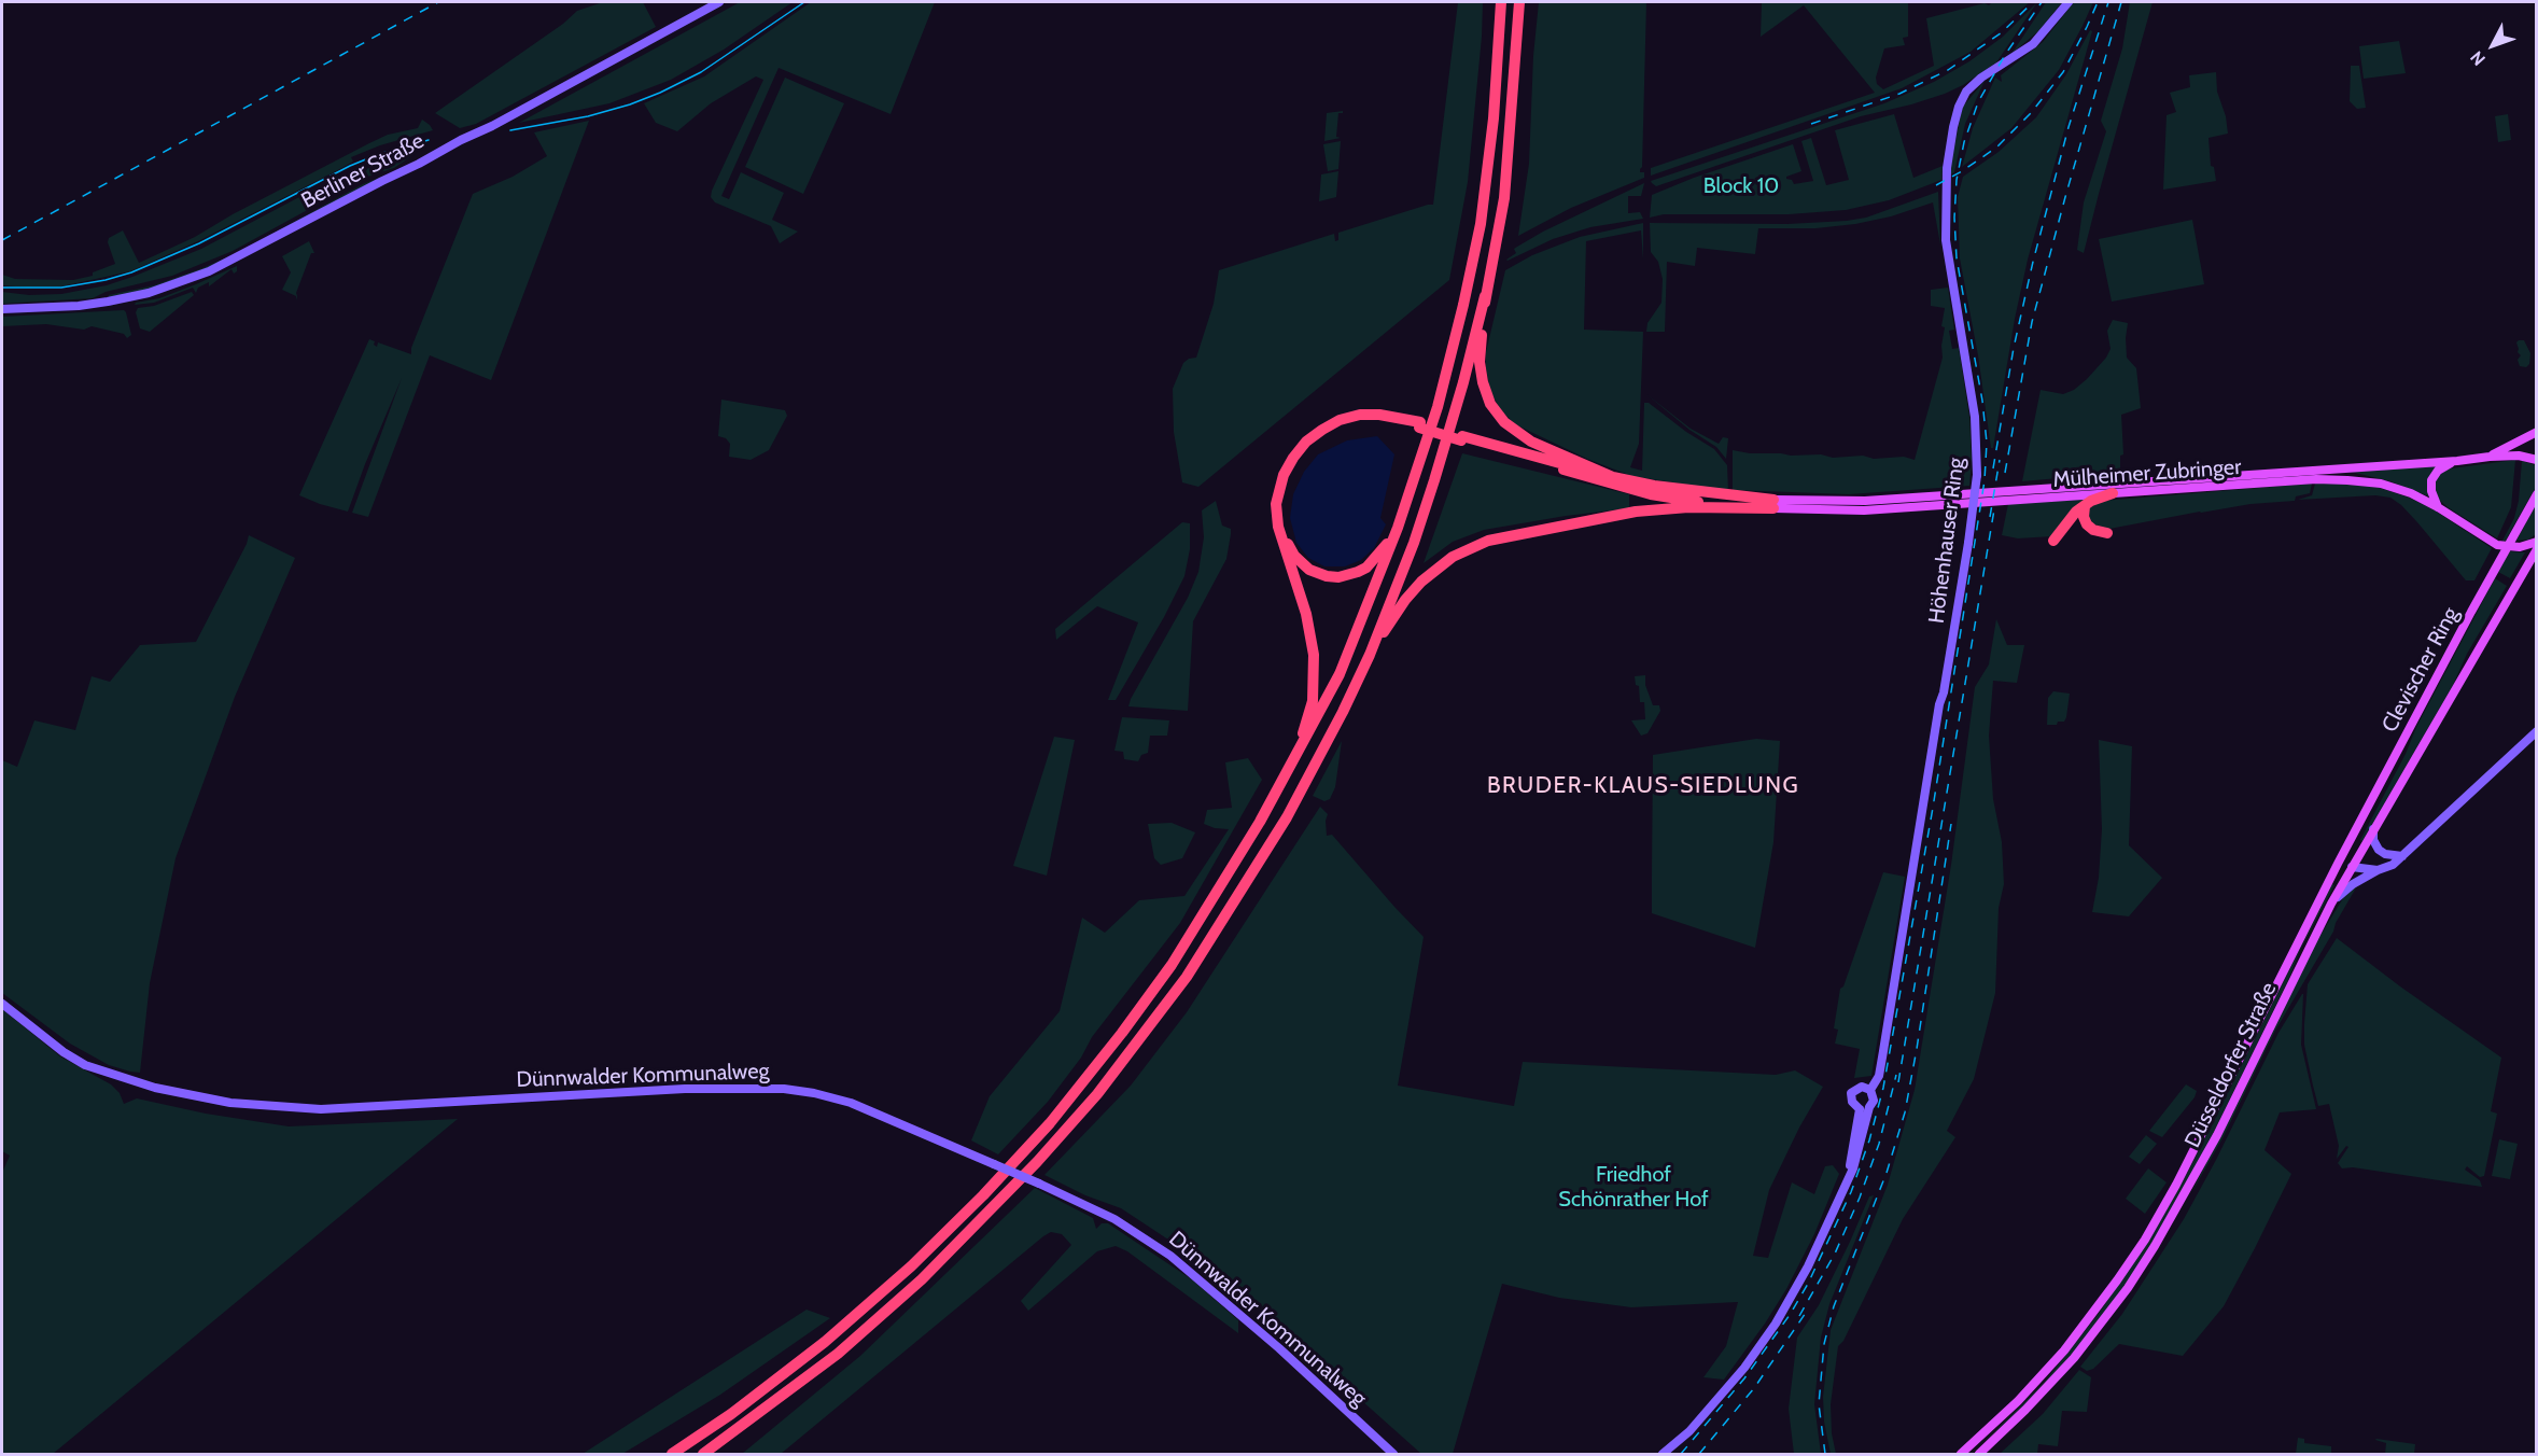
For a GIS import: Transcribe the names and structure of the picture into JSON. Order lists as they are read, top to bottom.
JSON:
{
  "streets": {
    "main road": [
      "Berliner Straße",
      "Mülheimer Zubringer",
      "Höhenhauser Ring",
      "Clevischer Ring",
      "Düsseldorfer Straße",
      "Dünnwalder Kommunalweg"
    ]
  },
  "crossings": [
    ["Mülheimer Zubringer", "Clevischer Ring"],
    ["Clevischer Ring", "Düsseldorfer Straße"]
  ],
  "districts": ["BRUDER-KLAUS-SIEDLUNG"],
  "parks": ["Block 10", "Friedhof Schönrather Hof"],
  "north": "bottom left"
}
